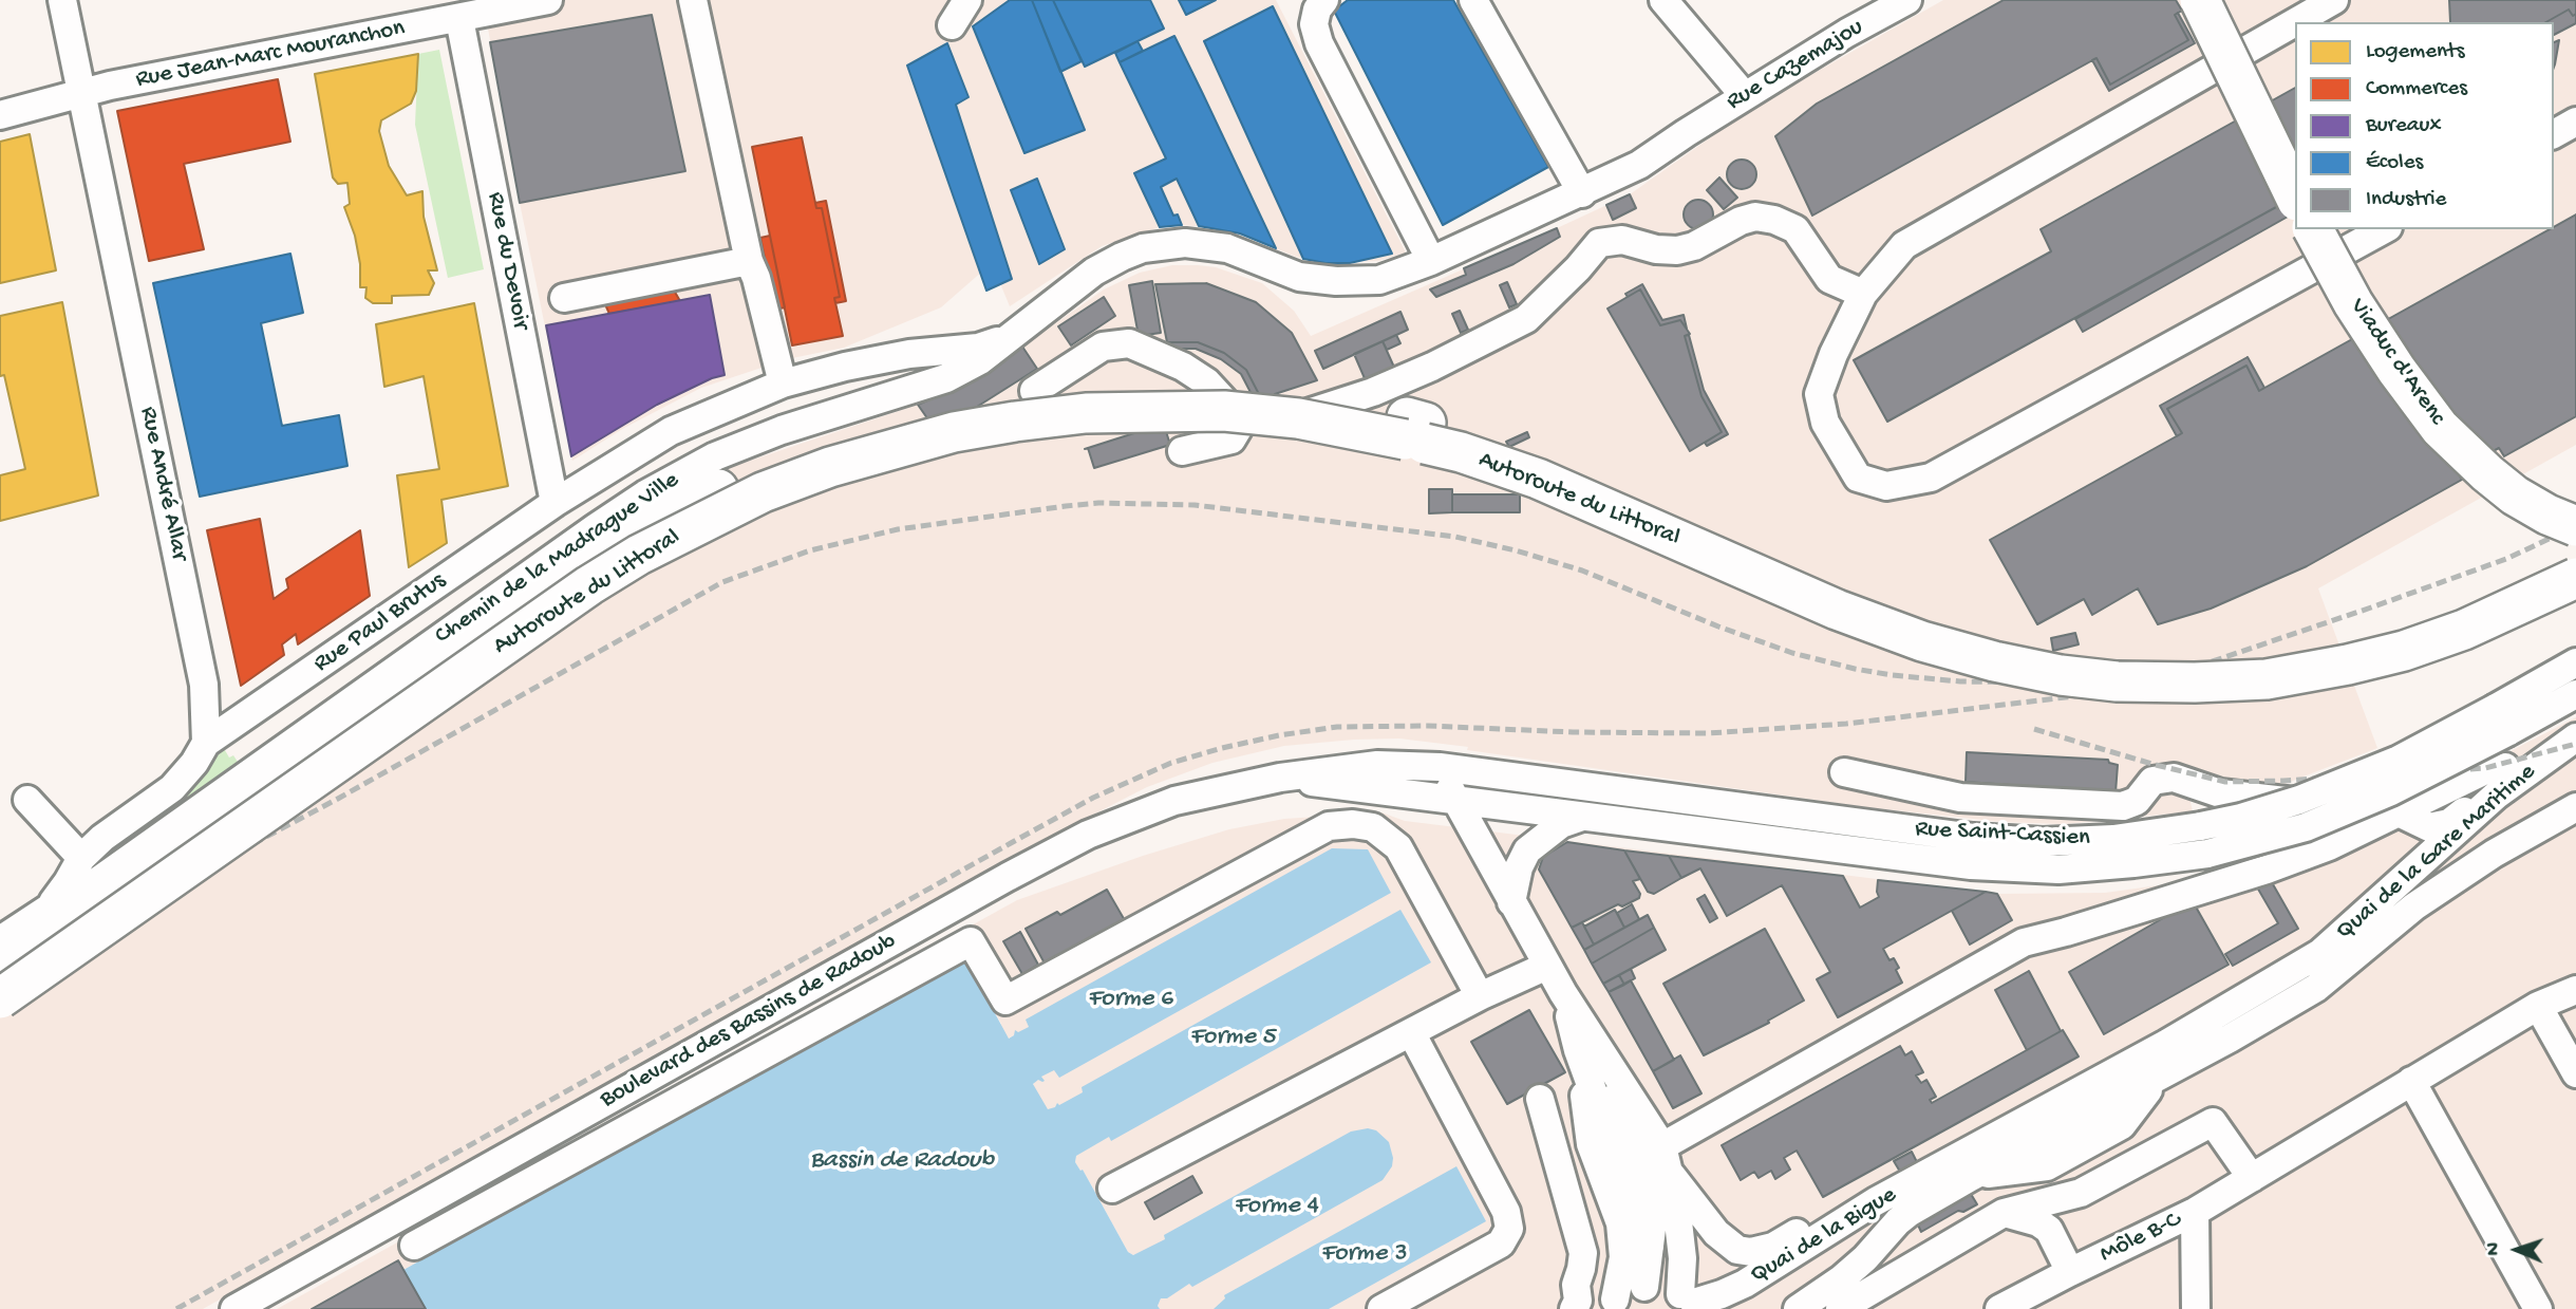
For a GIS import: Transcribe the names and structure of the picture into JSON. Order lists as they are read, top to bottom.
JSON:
{
  "streets": {
    "highway": ["Viaduc d'Arenc", "Autoroute du Littoral"],
    "street": [
      "Rue Jean-Marc Mouranchon",
      "Rue Cazemajou",
      "Rue du Devoir",
      "Rue André Allar",
      "Chemin de la Madrague Ville",
      "Rue Paul Brutus",
      "Rue Saint-Cassien",
      "Quai de la Gare Maritime",
      "Boulevard des Bassins de Radoub",
      "Quai de la Bigue",
      "Môle B-C"
    ]
  },
  "crossings": [
    ["Rue Jean-Marc Mouranchon", "Rue du Devoir"],
    ["Rue Jean-Marc Mouranchon", "Rue André Allar"],
    ["Rue Cazemajou", "Chemin de la Madrague Ville"],
    ["Rue du Devoir", "Rue Paul Brutus"],
    ["Rue André Allar", "Rue Paul Brutus"],
    ["Chemin de la Madrague Ville", "Rue Paul Brutus"],
    ["Rue Saint-Cassien", "Boulevard des Bassins de Radoub"],
    ["Quai de la Gare Maritime", "Quai de la Bigue"]
  ],
  "water": [
    "Forme 6",
    "Forme 5",
    "Bassin de Radoub",
    "Forme 4",
    "Forme 3"
  ],
  "legend": [
    "Logements",
    "Commerces",
    "Bureaux",
    "Écoles",
    "Industrie"
  ],
  "north": "left"
}
